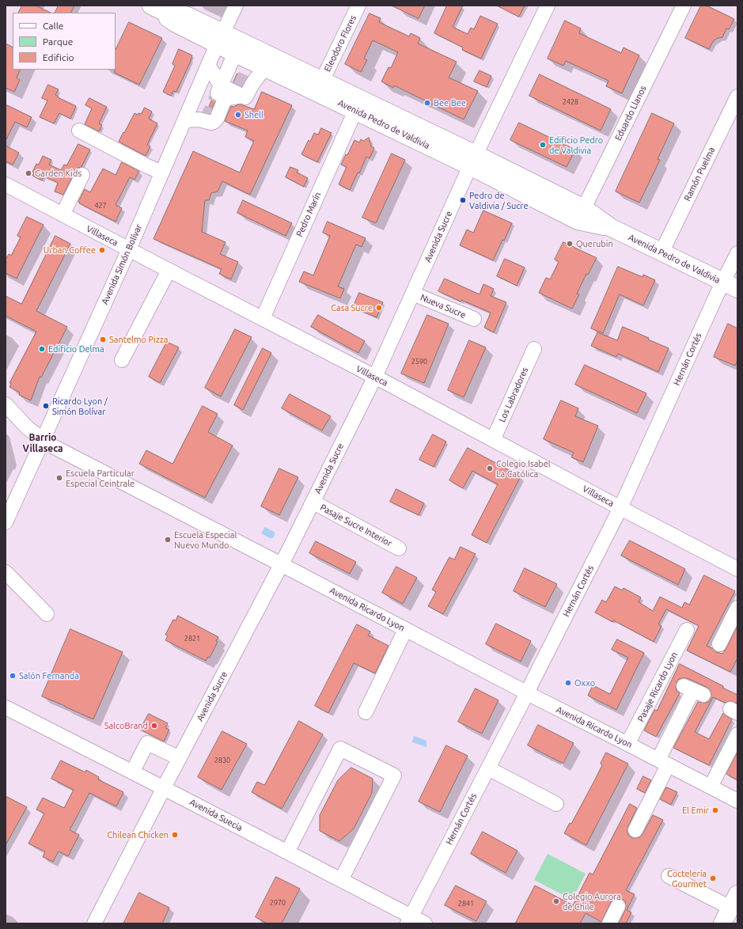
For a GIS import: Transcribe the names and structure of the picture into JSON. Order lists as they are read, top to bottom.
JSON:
{
  "streets": {
    "main road": ["Avenida Pedro de Valdivia"],
    "street": [
      "Eleodoro Flores",
      "Eduardo Llanos",
      "Ramón Puelma",
      "Pedro Marín",
      "Villaseca",
      "Avenida Sucre",
      "Avenida Simón Bolívar",
      "Nueva Sucre",
      "Hernán Cortés",
      "Los Labradores",
      "Pasaje Sucre Interior",
      "Avenida Ricardo Lyon",
      "Pasaje Ricardo Lyon",
      "Avenida Suecia"
    ]
  },
  "crossings": [
    ["Eleodoro Flores", "Avenida Pedro de Valdivia"],
    ["Eduardo Llanos", "Avenida Pedro de Valdivia"],
    ["Avenida Pedro de Valdivia", "Ramón Puelma"],
    ["Avenida Pedro de Valdivia", "Pedro Marín"],
    ["Avenida Pedro de Valdivia", "Avenida Sucre"],
    ["Avenida Pedro de Valdivia", "Avenida Simón Bolívar"],
    ["Avenida Pedro de Valdivia", "Hernán Cortés"],
    ["Pedro Marín", "Villaseca"],
    ["Villaseca", "Avenida Sucre"],
    ["Villaseca", "Avenida Simón Bolívar"],
    ["Villaseca", "Hernán Cortés"],
    ["Villaseca", "Los Labradores"],
    ["Avenida Sucre", "Nueva Sucre"],
    ["Avenida Sucre", "Pasaje Sucre Interior"],
    ["Avenida Sucre", "Avenida Ricardo Lyon"],
    ["Avenida Sucre", "Avenida Suecia"],
    ["Avenida Simón Bolívar", "Avenida Ricardo Lyon"],
    ["Hernán Cortés", "Avenida Ricardo Lyon"],
    ["Hernán Cortés", "Avenida Suecia"],
    ["Avenida Ricardo Lyon", "Pasaje Ricardo Lyon"]
  ],
  "districts": ["Barrio Villaseca"],
  "places": [
    "Bee Bee",
    "Shell",
    "Edificio Pedro de Valdivia",
    "Garden Kids",
    "Pedro de Valdivia / Sucre",
    "Querubin",
    "Urban Coffee",
    "Casa Sucre",
    "Santelmo Pizza",
    "Edificio Delma",
    "Ricardo Lyon / Simón Bolívar",
    "Colegio Isabel La Católica",
    "Escuela Particular Especial Ceintrale",
    "Escuela Especial Nuevo Mundo",
    "Salón Fernanda",
    "Oxxo",
    "SalcoBrand",
    "El Emir",
    "Chilean Chicken",
    "Coctelería Gourmet",
    "Colegio Aurora de Chile"
  ],
  "house_numbers": [
    "2428",
    "427",
    "2590",
    "2821",
    "2830",
    "2970",
    "2841"
  ],
  "legend": ["Calle", "Parque", "Edificio"]
}
